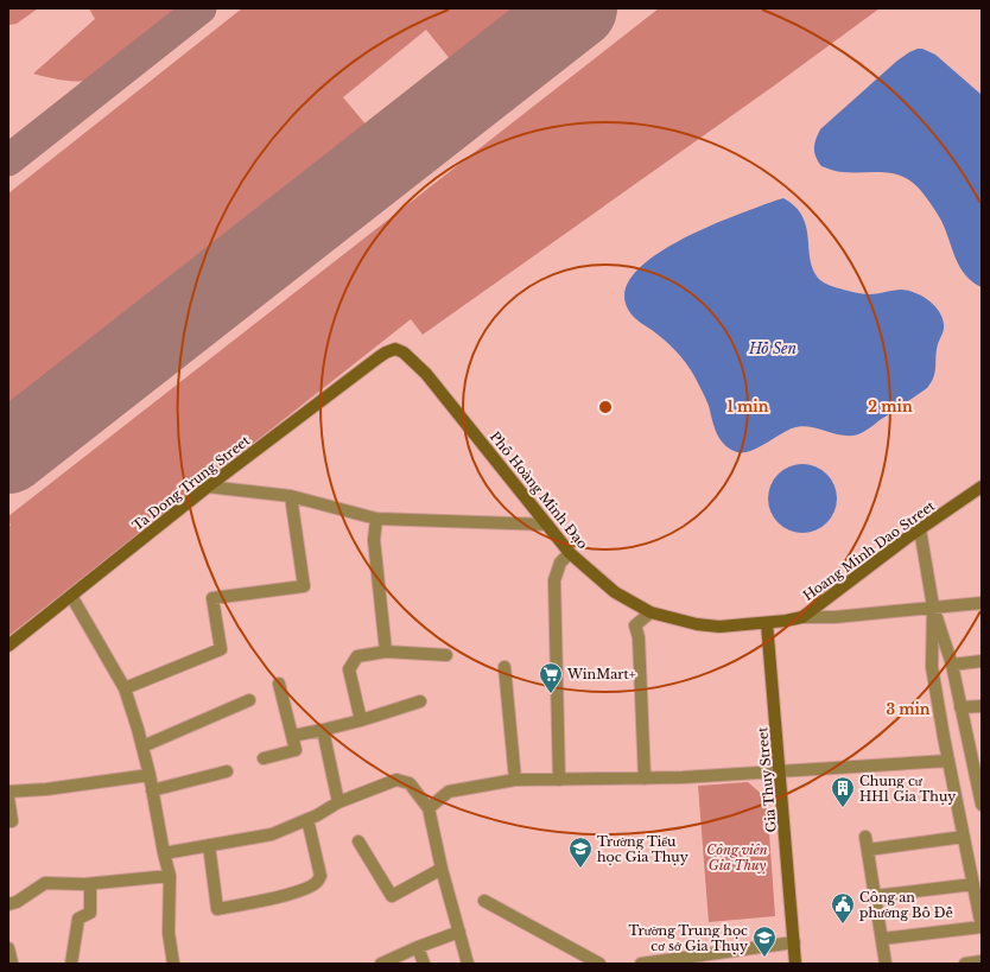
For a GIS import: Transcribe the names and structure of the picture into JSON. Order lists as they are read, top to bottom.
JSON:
{
  "streets": {
    "street": [
      "Ta Dong Trung Street",
      "Phố Hoàng Minh Đạo",
      "Hoang Minh Dao Street",
      "Gia Thuy Street"
    ]
  },
  "crossings": [
    ["Ta Dong Trung Street", "Phố Hoàng Minh Đạo"],
    ["Phố Hoàng Minh Đạo", "Hoang Minh Dao Street"],
    ["Phố Hoàng Minh Đạo", "Gia Thuy Street"],
    ["Hoang Minh Dao Street", "Gia Thuy Street"]
  ],
  "water": ["Hồ Sen"],
  "parks": ["Công viên Gia Thuỵ"],
  "places": {
    "supermarket": ["WinMart+"],
    "building": ["Chung cư HH1 Gia Thụy"],
    "school or university": ["Trường Tiểu học Gia Thụy", "Trường Trung học cơ sở Gia Thụy"],
    "public building": ["Công an phường Bồ Đề"]
  },
  "rings": ["1 min", "2 min", "3 min"]
}
